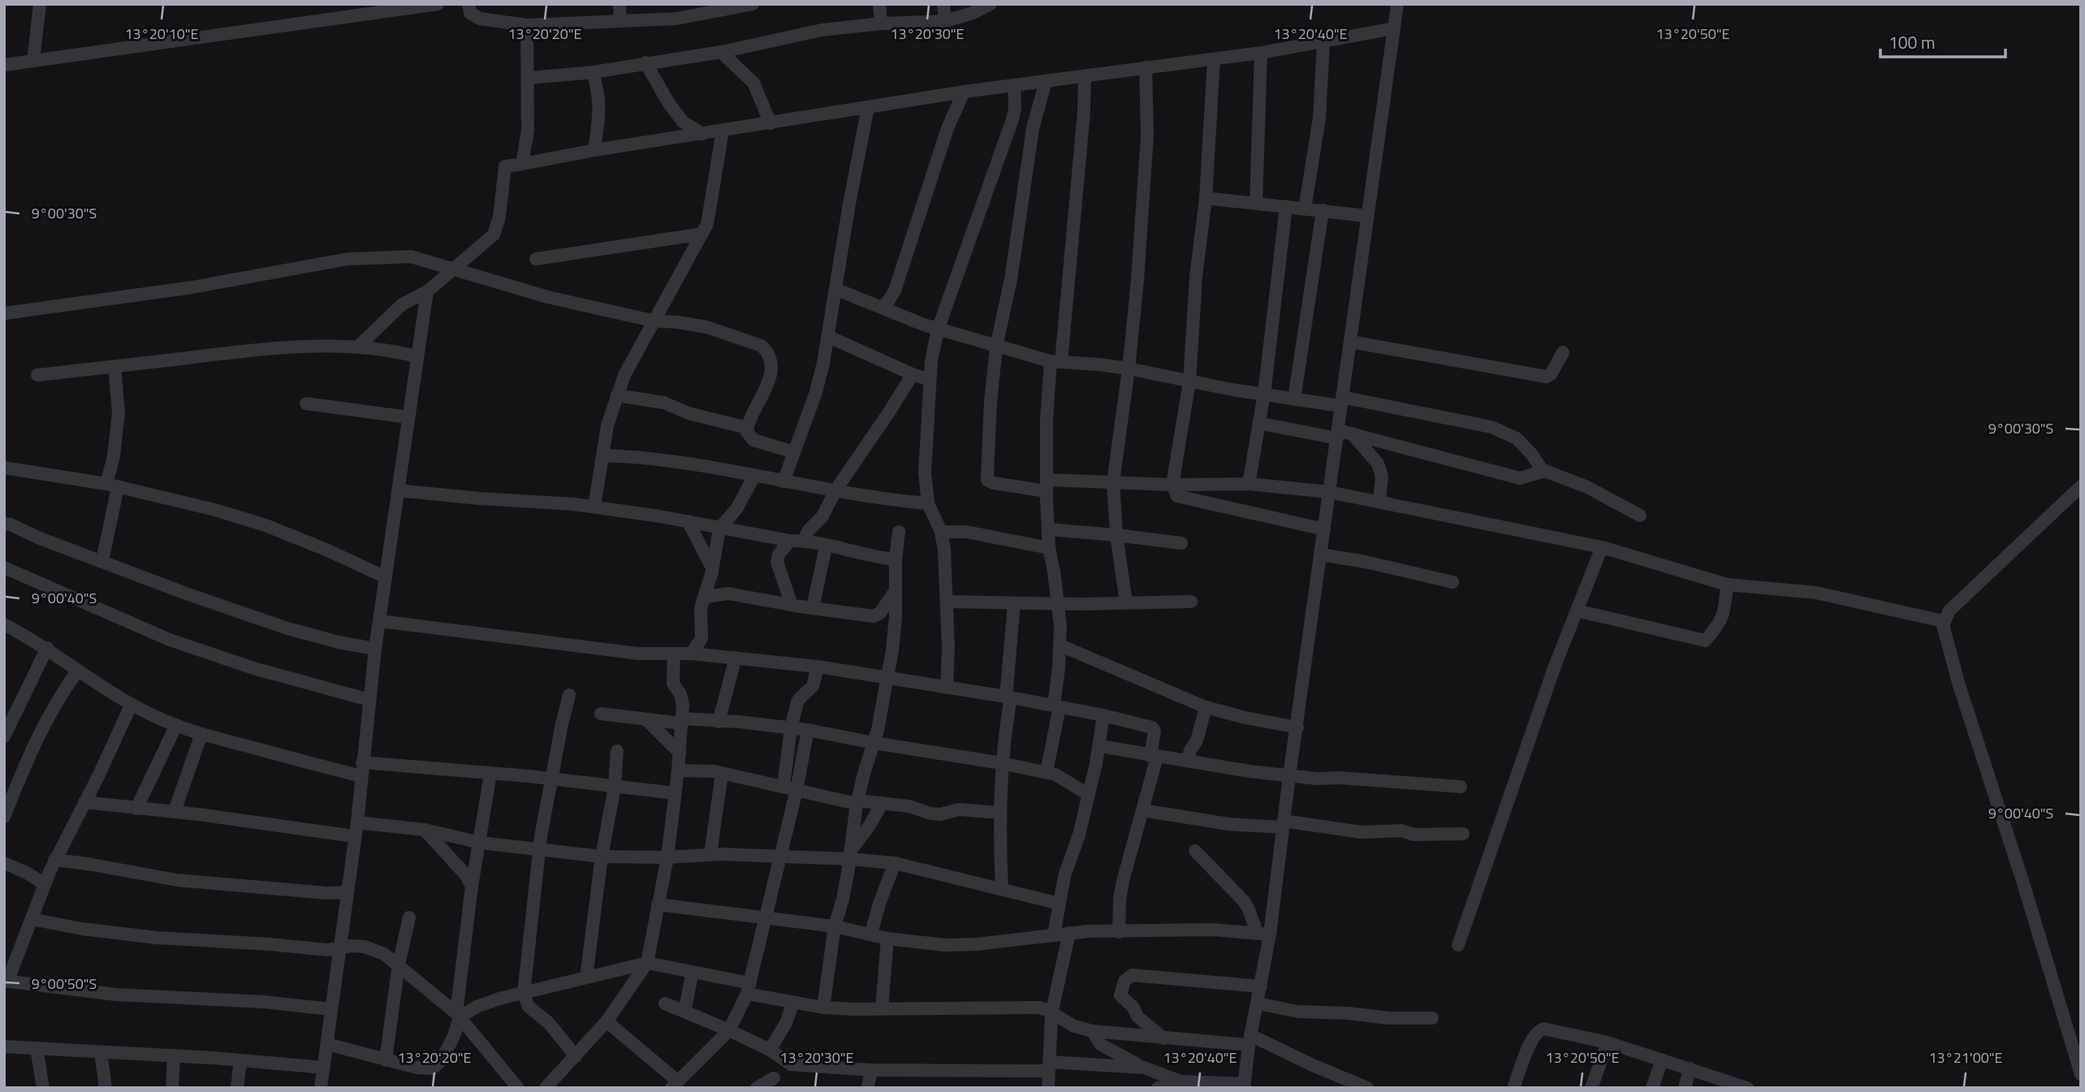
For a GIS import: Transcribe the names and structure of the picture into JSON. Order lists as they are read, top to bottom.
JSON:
{
  "scale_bar": "100 m",
  "coordinates": [
    "13°20'10\"E",
    "13°20'20\"E",
    "13°20'30\"E",
    "13°20'40\"E",
    "13°20'50\"E",
    "9°00'30\"S",
    "9°00'40\"S",
    "9°00'50\"S",
    "13°21'00\"E"
  ]
}
